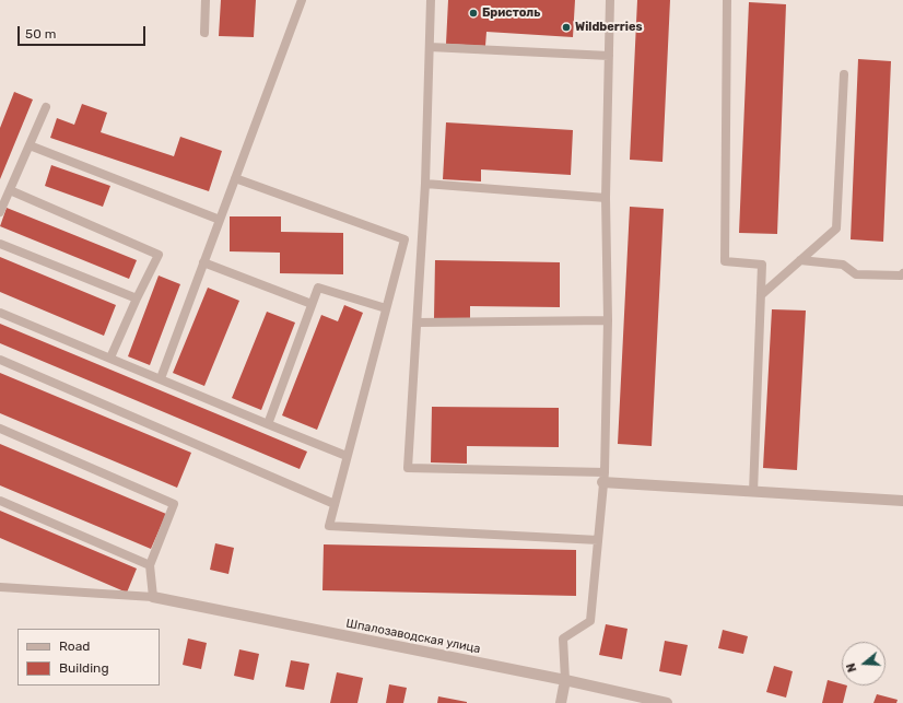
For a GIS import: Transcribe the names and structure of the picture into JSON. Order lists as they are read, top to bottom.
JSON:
{
  "streets": {
    "street": ["Шпалозаводская улица"]
  },
  "places": ["Бристоль", "Wildberries"],
  "legend": ["Road", "Building"],
  "scale_bar": "50 m",
  "north": "left"
}
